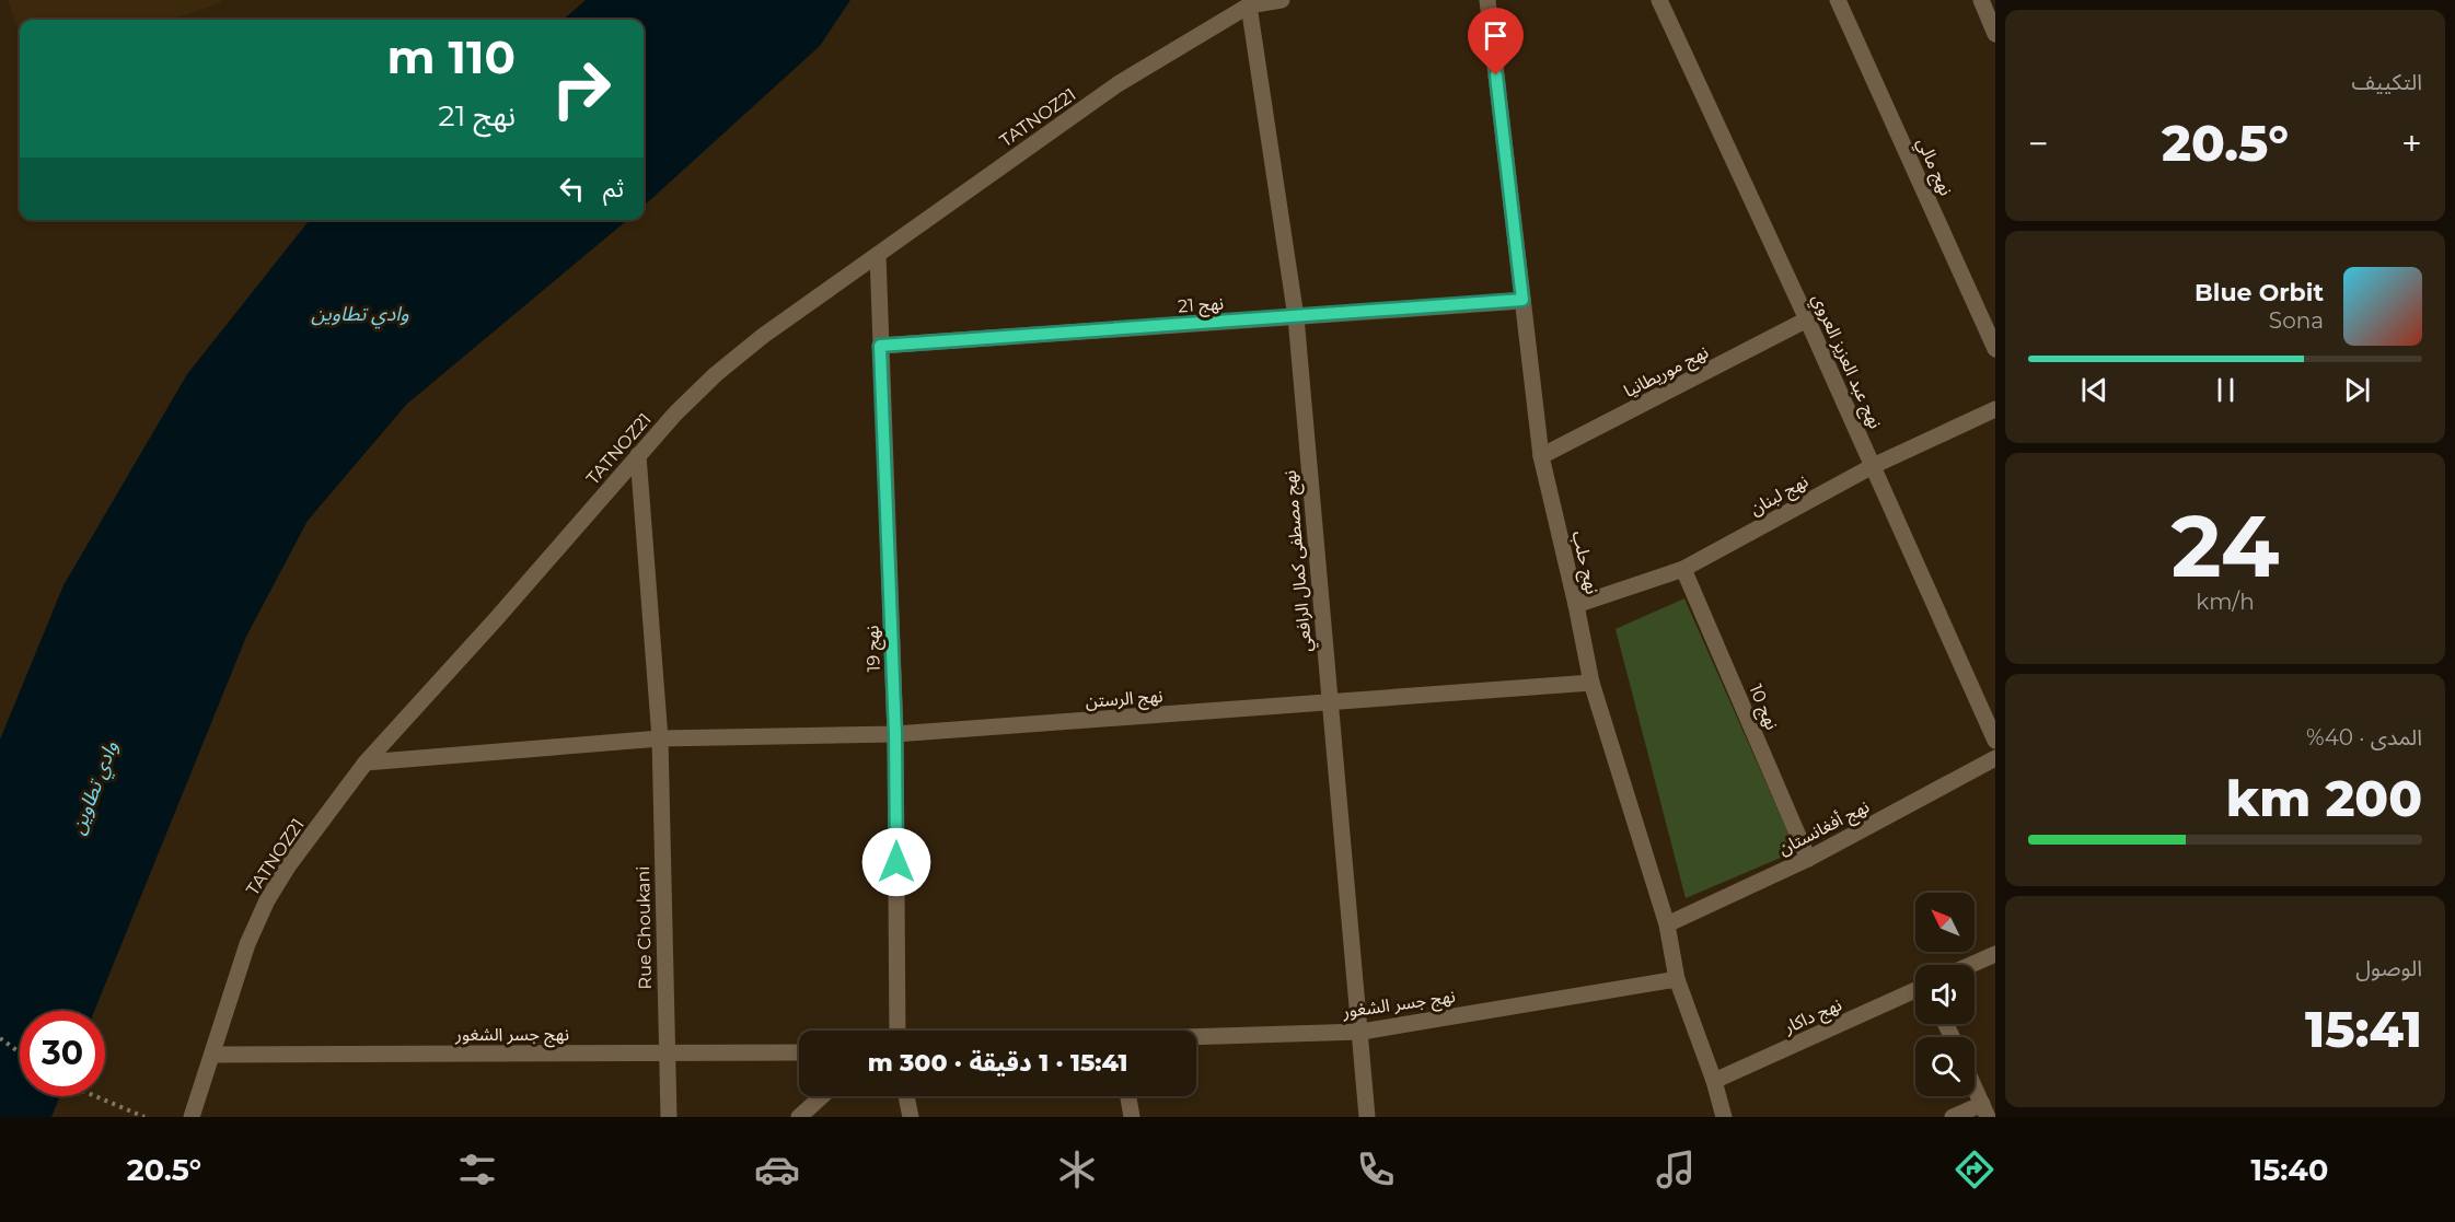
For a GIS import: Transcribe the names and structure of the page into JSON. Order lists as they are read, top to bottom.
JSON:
{
  "streets": {
    "street": [
      "TATNOZ21",
      "نهج مالي",
      "نهج 21",
      "نهج عبد العزيز العروي",
      "نهج موريطانيا",
      "نهج لبنان",
      "نهج مصطفى كمال الرافعي",
      "نهج حلب",
      "نهج 19",
      "نهج الرستن",
      "نهج 10",
      "نهج أفغانستان",
      "Rue Choukani",
      "نهج جسر الشغور",
      "نهج داكار"
    ]
  },
  "crossings": [
    ["TATNOZ21", "نهج مصطفى كمال الرافعي"],
    ["TATNOZ21", "نهج 19"],
    ["TATNOZ21", "نهج الرستن"],
    ["TATNOZ21", "Rue Choukani"],
    ["TATNOZ21", "نهج جسر الشغور"],
    ["نهج 21", "نهج مصطفى كمال الرافعي"],
    ["نهج 21", "نهج حلب"],
    ["نهج 21", "نهج 19"],
    ["نهج عبد العزيز العروي", "نهج موريطانيا"],
    ["نهج عبد العزيز العروي", "نهج لبنان"],
    ["نهج موريطانيا", "نهج حلب"],
    ["نهج لبنان", "نهج حلب"],
    ["نهج لبنان", "نهج 10"],
    ["نهج مصطفى كمال الرافعي", "نهج الرستن"],
    ["نهج مصطفى كمال الرافعي", "نهج جسر الشغور"],
    ["نهج حلب", "نهج الرستن"],
    ["نهج حلب", "نهج أفغانستان"],
    ["نهج حلب", "نهج جسر الشغور"],
    ["نهج حلب", "نهج داكار"],
    ["نهج 19", "نهج الرستن"],
    ["نهج الرستن", "Rue Choukani"],
    ["نهج 10", "نهج أفغانستان"],
    ["Rue Choukani", "نهج جسر الشغور"]
  ],
  "water": ["وادي تطاوين"],
  "north": "top left",
  "page": {
    "tile": [
      "التكييف",
      ["24", "km/h"],
      ["المدى · 40%", "200 km"],
      ["الوصول", "15:41"]
    ],
    "turn": ["110 m", "نهج 21"],
    "heat": ["−", "20.5°", "+"],
    "then": "ثم",
    "song": ["Blue Orbit", "Sona"],
    "limit": "30",
    "trip": "15:41 · 1 دقيقة · 300 m",
    "tabs": ["15:40", "20.5°"]
  }
}
